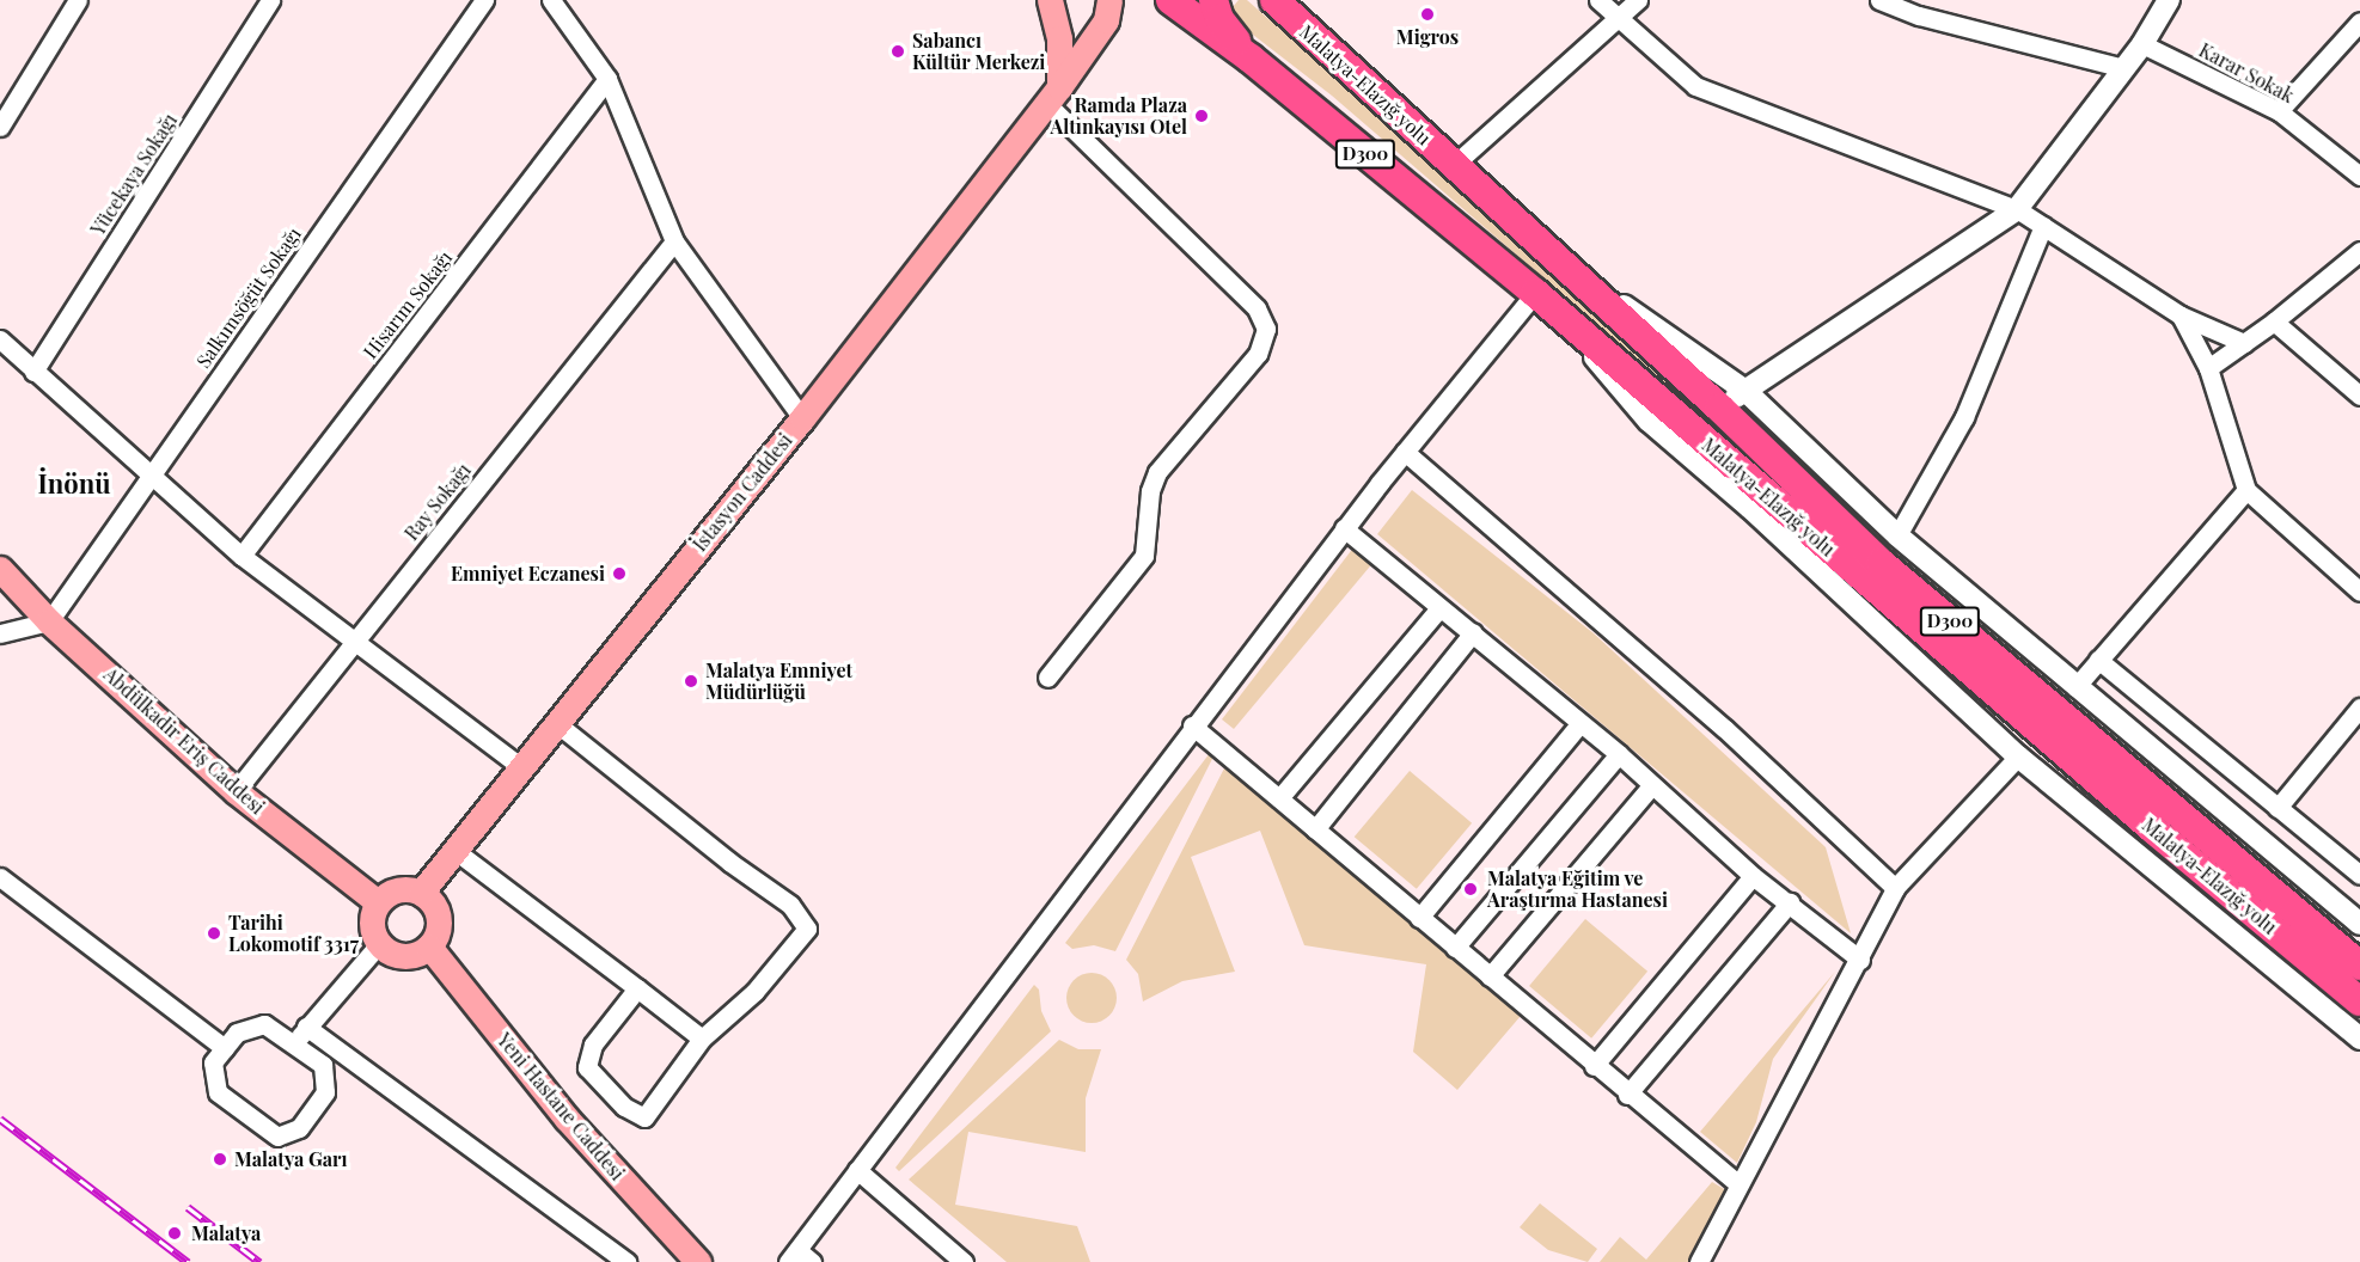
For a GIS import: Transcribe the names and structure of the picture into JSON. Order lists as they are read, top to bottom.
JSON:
{
  "streets": {
    "highway": ["Malatya-Elazığ yolu", "D300"],
    "main road": ["İstasyon Caddesi", "Abdülkadir Eriş Caddesi", "Yeni Hastane Caddesi"],
    "street": [
      "Karar Sokak",
      "Yücekaya Sokağı",
      "Salkımsöğüt Sokağı",
      "Hisarım Sokağı",
      "Ray Sokağı"
    ]
  },
  "crossings": [
    ["Salkımsöğüt Sokağı", "Abdülkadir Eriş Caddesi"],
    ["İstasyon Caddesi", "Abdülkadir Eriş Caddesi"],
    ["İstasyon Caddesi", "Yeni Hastane Caddesi"],
    ["Ray Sokağı", "Abdülkadir Eriş Caddesi"],
    ["Abdülkadir Eriş Caddesi", "Yeni Hastane Caddesi"]
  ],
  "districts": ["İnönü"],
  "places": [
    "Migros",
    "Sabancı Kültür Merkezi",
    "Ramda Plaza Altınkayısı Otel",
    "Emniyet Eczanesi",
    "Malatya Emniyet Müdürlüğü",
    "Malatya Eğitim ve Araştırma Hastanesi",
    "Tarihi Lokomotif 3317",
    "Malatya Garı",
    "Malatya"
  ]
}
